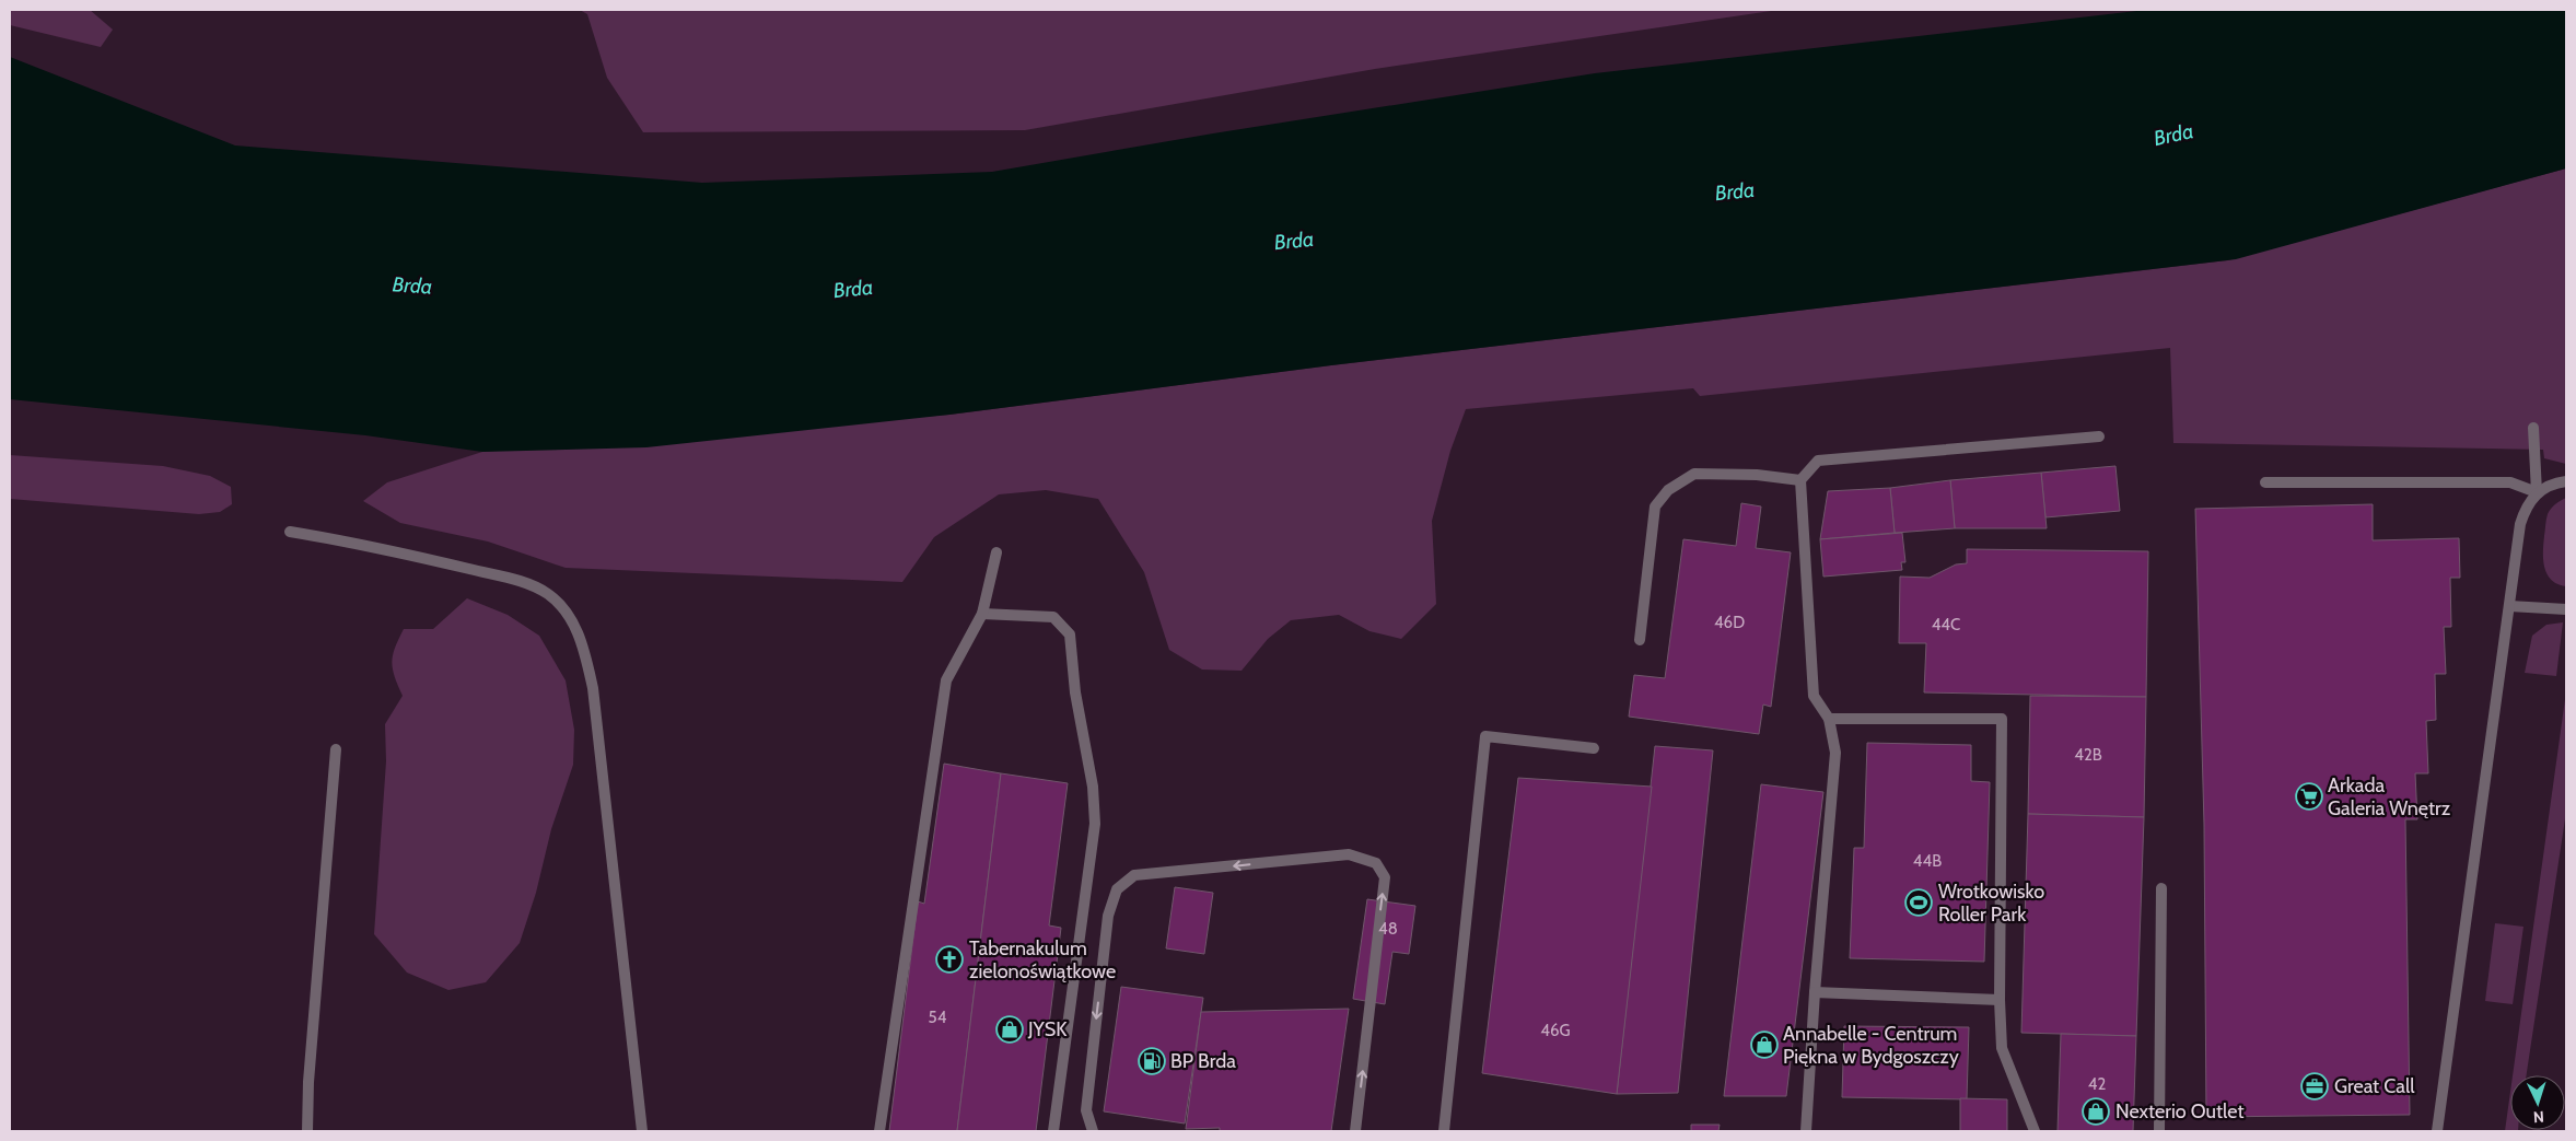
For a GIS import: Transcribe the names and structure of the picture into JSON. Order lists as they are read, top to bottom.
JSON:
{
  "water": ["Brda"],
  "places": {
    "supermarket": ["Arkada Galeria Wnętrz"],
    "sports": ["Wrotkowisko Roller Park"],
    "church": ["Tabernakulum zielonoświątkowe"],
    "shop": ["JYSK", "Annabelle - Centrum Piękna w Bydgoszczy", "Nexterio Outlet"],
    "fuel station": ["BP Brda"],
    "office": ["Great Call"]
  },
  "house_numbers": [
    "46D",
    "44C",
    "42B",
    "44B",
    "48",
    "54",
    "46G",
    "42"
  ],
  "north": "bottom"
}
